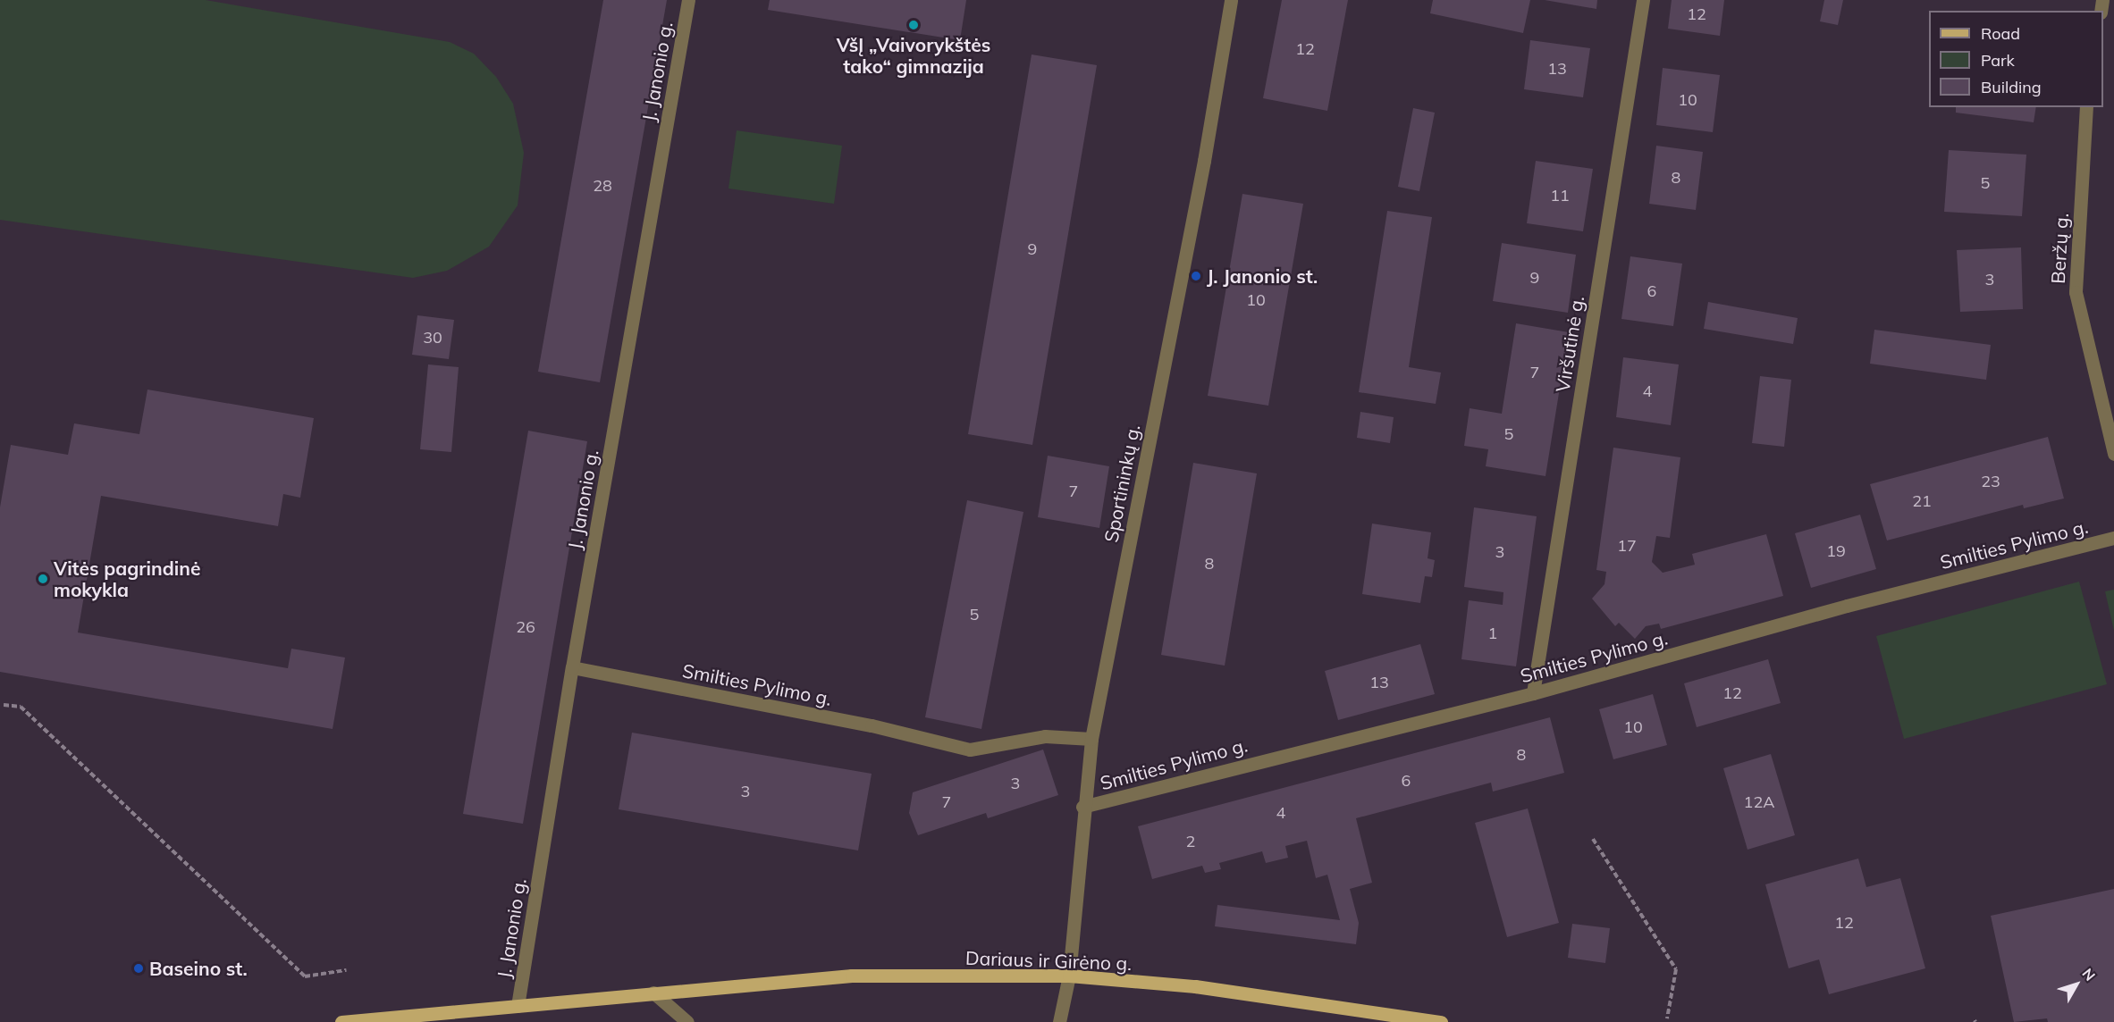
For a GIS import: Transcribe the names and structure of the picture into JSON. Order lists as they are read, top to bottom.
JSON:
{
  "streets": {
    "main road": ["J. Janonio g.", "Dariaus ir Girėno g."],
    "street": [
      "Beržų g.",
      "Viršutinė g.",
      "Sportininkų g.",
      "Smilties Pylimo g."
    ]
  },
  "crossings": [
    ["J. Janonio g.", "Smilties Pylimo g."],
    ["J. Janonio g.", "Dariaus ir Girėno g."],
    ["Viršutinė g.", "Smilties Pylimo g."],
    ["Sportininkų g.", "Smilties Pylimo g."],
    ["Sportininkų g.", "Dariaus ir Girėno g."]
  ],
  "places": [
    "VšĮ „Vaivorykštės tako“ gimnazija",
    "J. Janonio st.",
    "Vitės pagrindinė mokykla",
    "Baseino st."
  ],
  "house_numbers": [
    "12",
    "12",
    "13",
    "10",
    "8",
    "5",
    "28",
    "11",
    "9",
    "9",
    "3",
    "6",
    "10",
    "30",
    "7",
    "4",
    "5",
    "23",
    "7",
    "21",
    "17",
    "19",
    "3",
    "8",
    "5",
    "26",
    "1",
    "13",
    "12",
    "10",
    "8",
    "6",
    "3",
    "3",
    "7",
    "12A",
    "4",
    "2",
    "12"
  ],
  "legend": ["Road", "Park", "Building"],
  "north": "top right"
}
